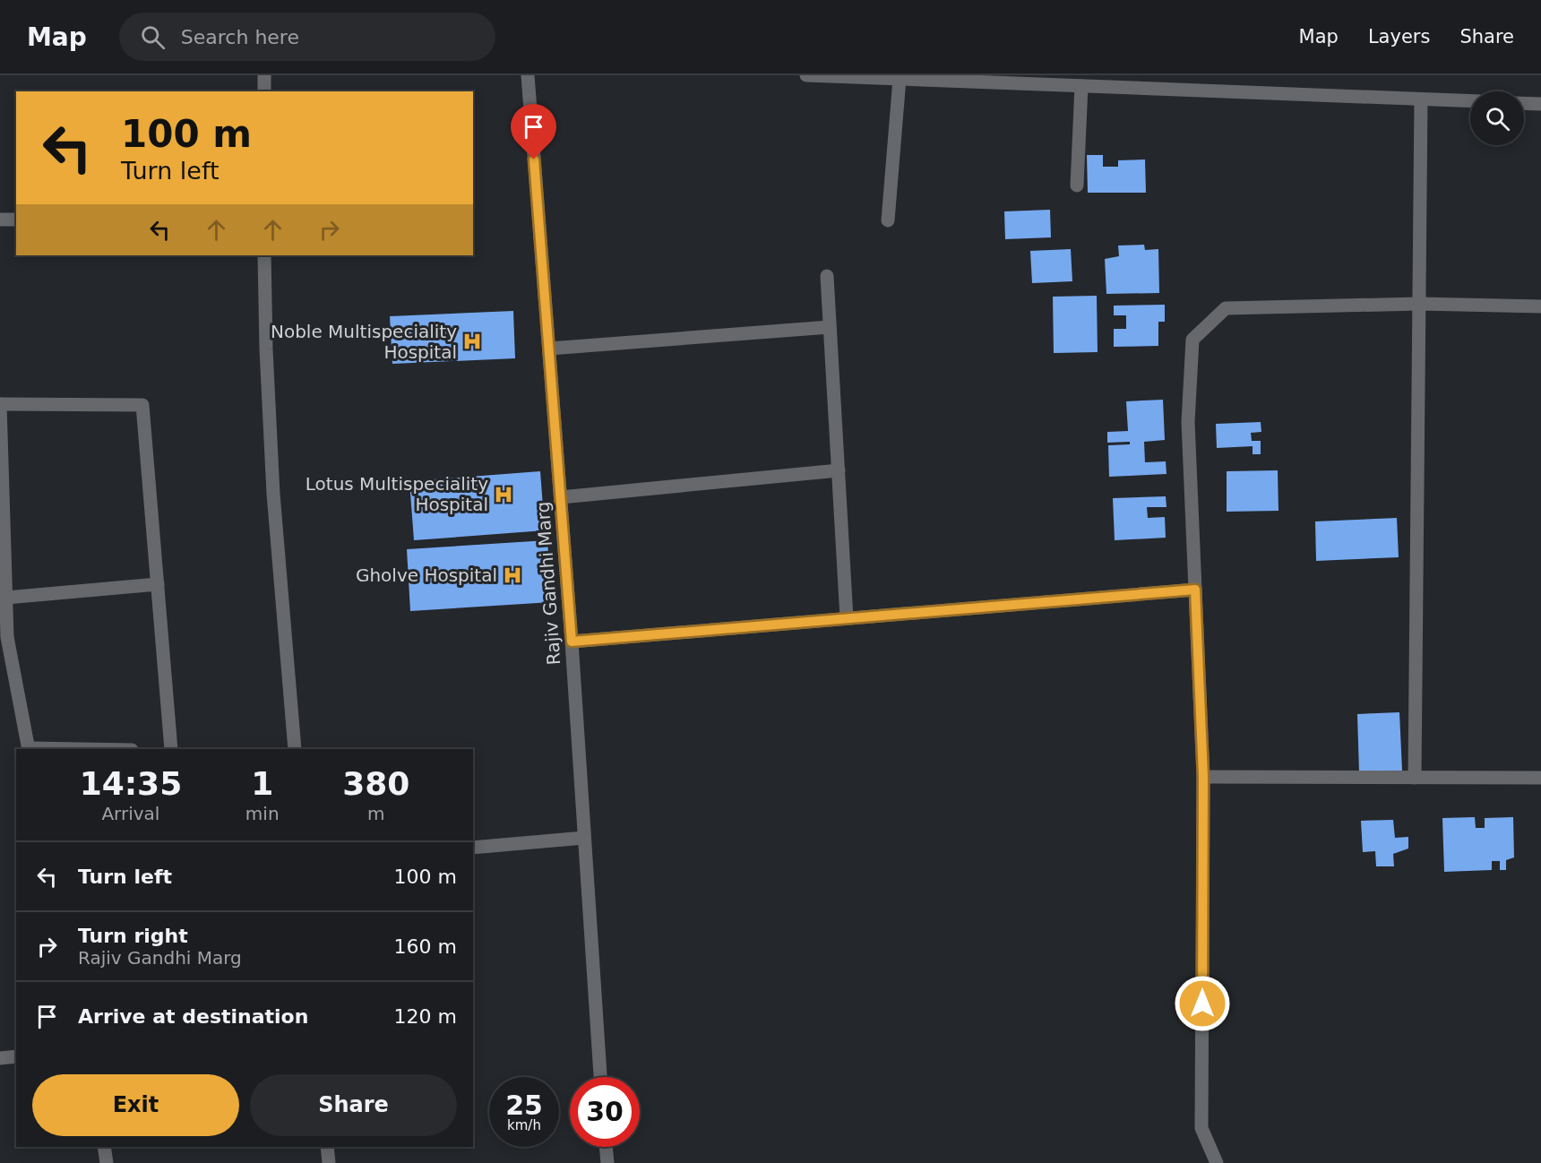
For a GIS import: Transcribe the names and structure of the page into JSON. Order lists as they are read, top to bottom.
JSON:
{
  "streets": {
    "street": ["Rajiv Gandhi Marg"]
  },
  "places": {
    "hospital": ["Noble Multispeciality Hospital", "Lotus Multispeciality Hospital", "Gholve Hospital"]
  },
  "page": {
    "header": "Map",
    "search": "Search here",
    "nav": ["Map", "Layers", "Share"],
    "turn": ["100 m", "Turn left"],
    "eta": [
      "14:35",
      "Arrival",
      "1",
      "min",
      "380",
      "m"
    ],
    "list": [
      {
        "name": "Turn left",
        "value": "100 m"
      },
      {
        "name": "Turn right",
        "note": "Rajiv Gandhi Marg",
        "value": "160 m"
      },
      {
        "name": "Arrive at destination",
        "value": "120 m"
      }
    ],
    "buttons": ["Exit", "Share"],
    "speed": "25 km/h",
    "limit": "30"
  }
}
